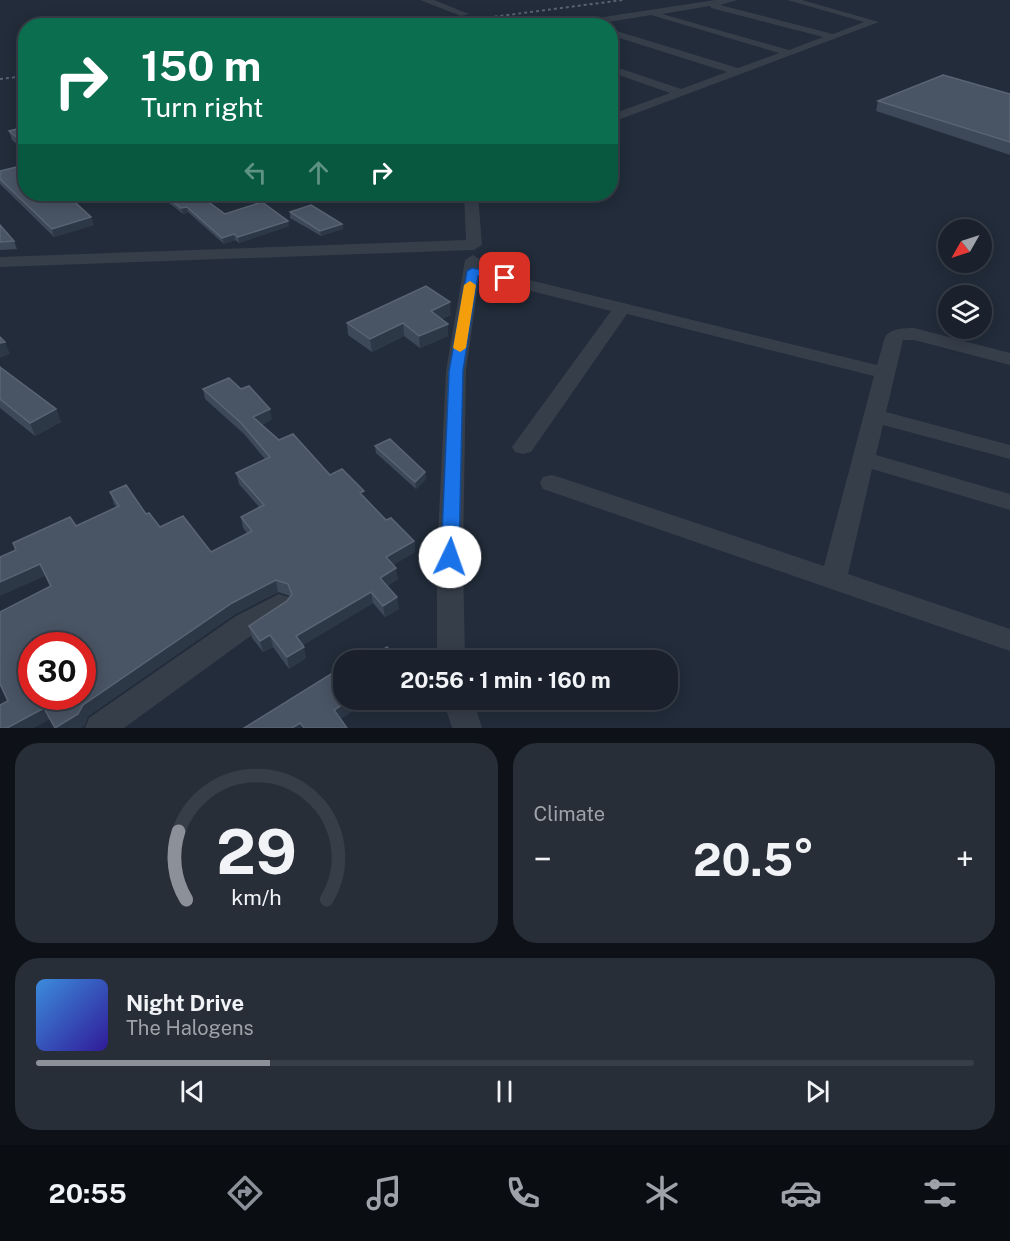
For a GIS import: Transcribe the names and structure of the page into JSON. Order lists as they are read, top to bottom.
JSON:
{
  "north": "bottom left",
  "page": {
    "turn": ["150 m", "Turn right"],
    "limit": "30",
    "trip": "20:56 · 1 min · 160 m",
    "tile": "Climate",
    "heat": ["−", "20.5°", "+"],
    "song": ["Night Drive", "The Halogens"],
    "tabs": "20:55",
    "gauge": ["29", "km/h"]
  }
}
